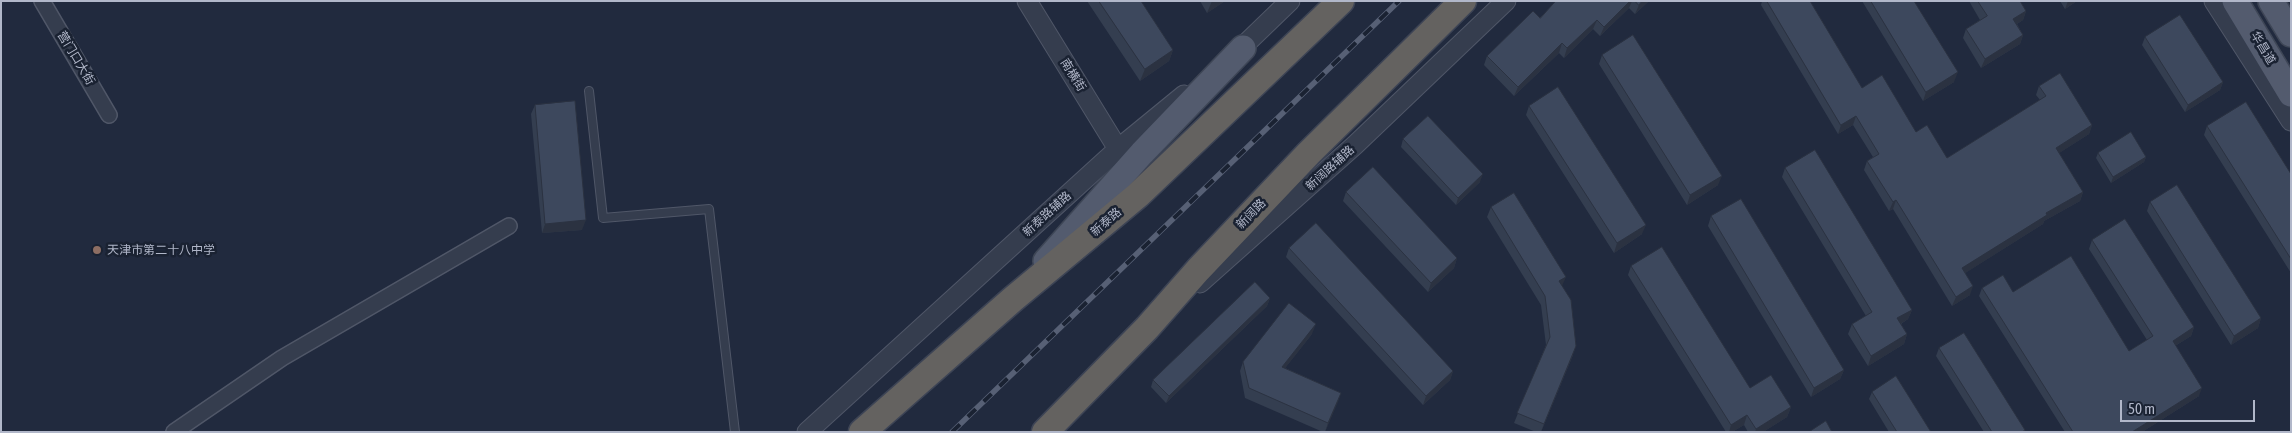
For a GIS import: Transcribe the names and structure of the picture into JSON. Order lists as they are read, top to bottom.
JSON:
{
  "streets": {
    "highway": ["新阔路", "新泰路"],
    "main road": ["华昌道"],
    "street": [
      "营门口大街",
      "南横街",
      "新阔路辅路",
      "新泰路辅路"
    ]
  },
  "crossings": [
    ["南横街", "新泰路辅路"],
    ["新阔路辅路", "新阔路"]
  ],
  "places": ["天津市第二十八中学"],
  "scale_bar": "50 m"
}
